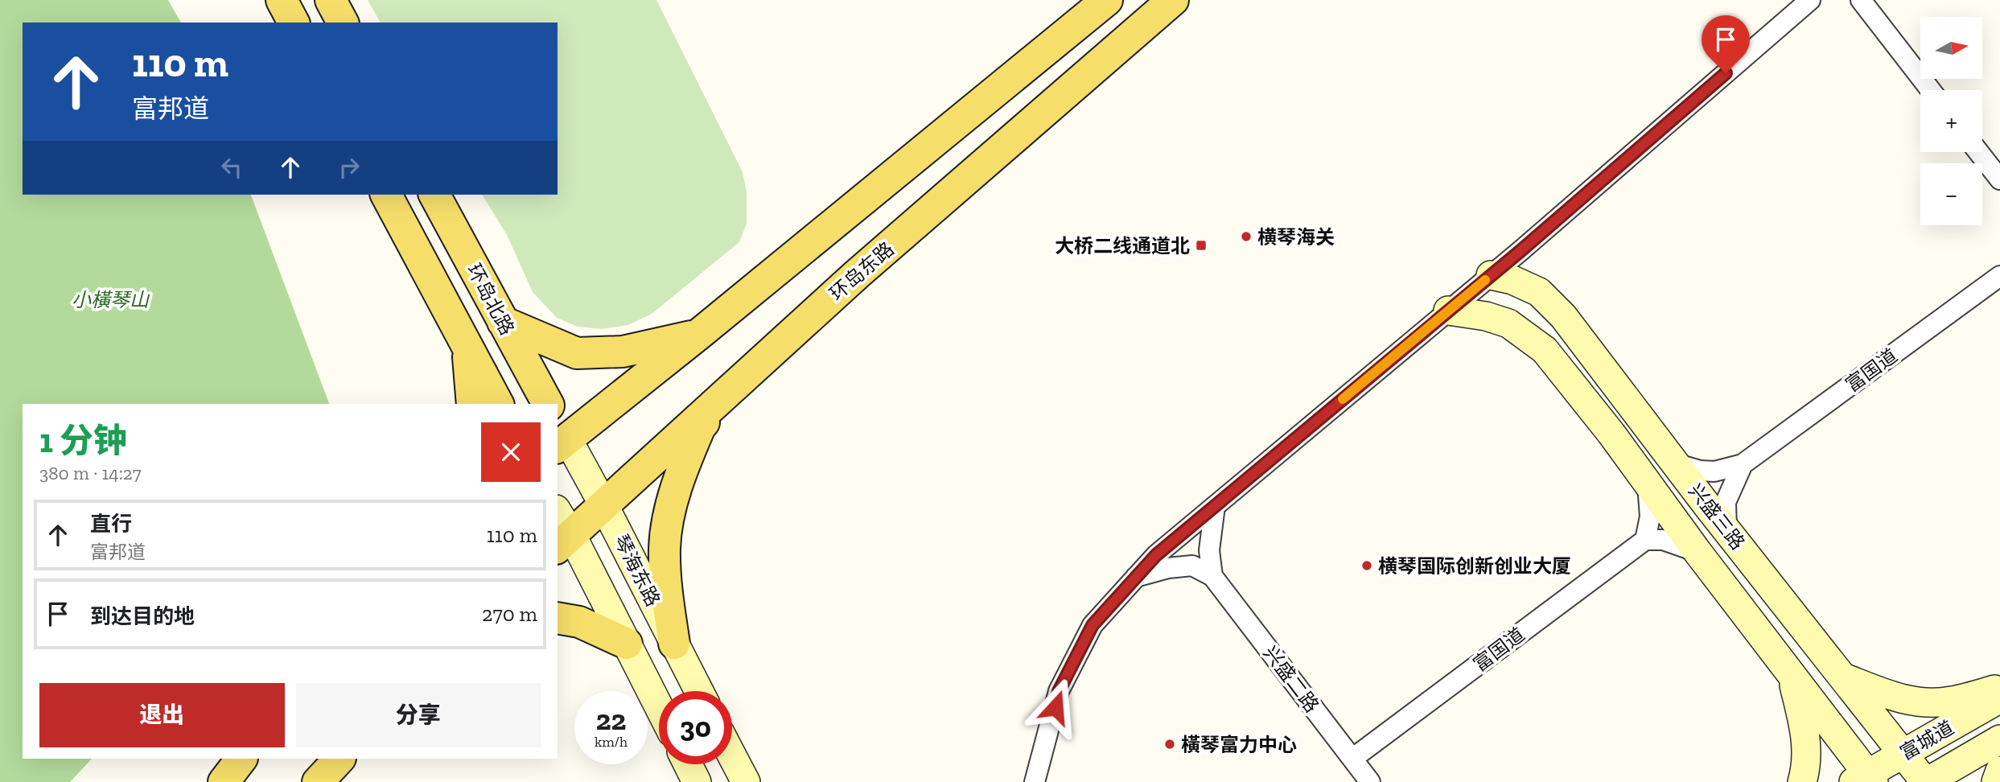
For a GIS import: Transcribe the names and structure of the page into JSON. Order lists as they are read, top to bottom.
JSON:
{
  "streets": {
    "main road": ["环岛东路", "环岛北路"],
    "street": [
      "富国道",
      "兴盛三路",
      "琴海东路",
      "兴盛二路",
      "富城道"
    ]
  },
  "crossings": [
    ["环岛东路", "琴海东路"],
    ["富国道", "兴盛二路"],
    ["兴盛三路", "富城道"]
  ],
  "parks": ["小橫琴山"],
  "places": {
    "other": ["横琴海关", "横琴国际创新创业大厦", "橫琴富力中心"],
    "transit": ["大桥二线通道北"]
  },
  "north": "right",
  "page": {
    "map_buttons": ["+", "−"],
    "turn": ["110 m", "富邦道"],
    "heading": ["1 分钟", "380 m · 14:27"],
    "list": [
      {
        "name": "直行",
        "note": "富邦道",
        "value": "110 m"
      },
      {
        "name": "到达目的地",
        "value": "270 m"
      }
    ],
    "buttons": ["退出", "分享"],
    "speed": "22 km/h",
    "limit": "30"
  }
}
